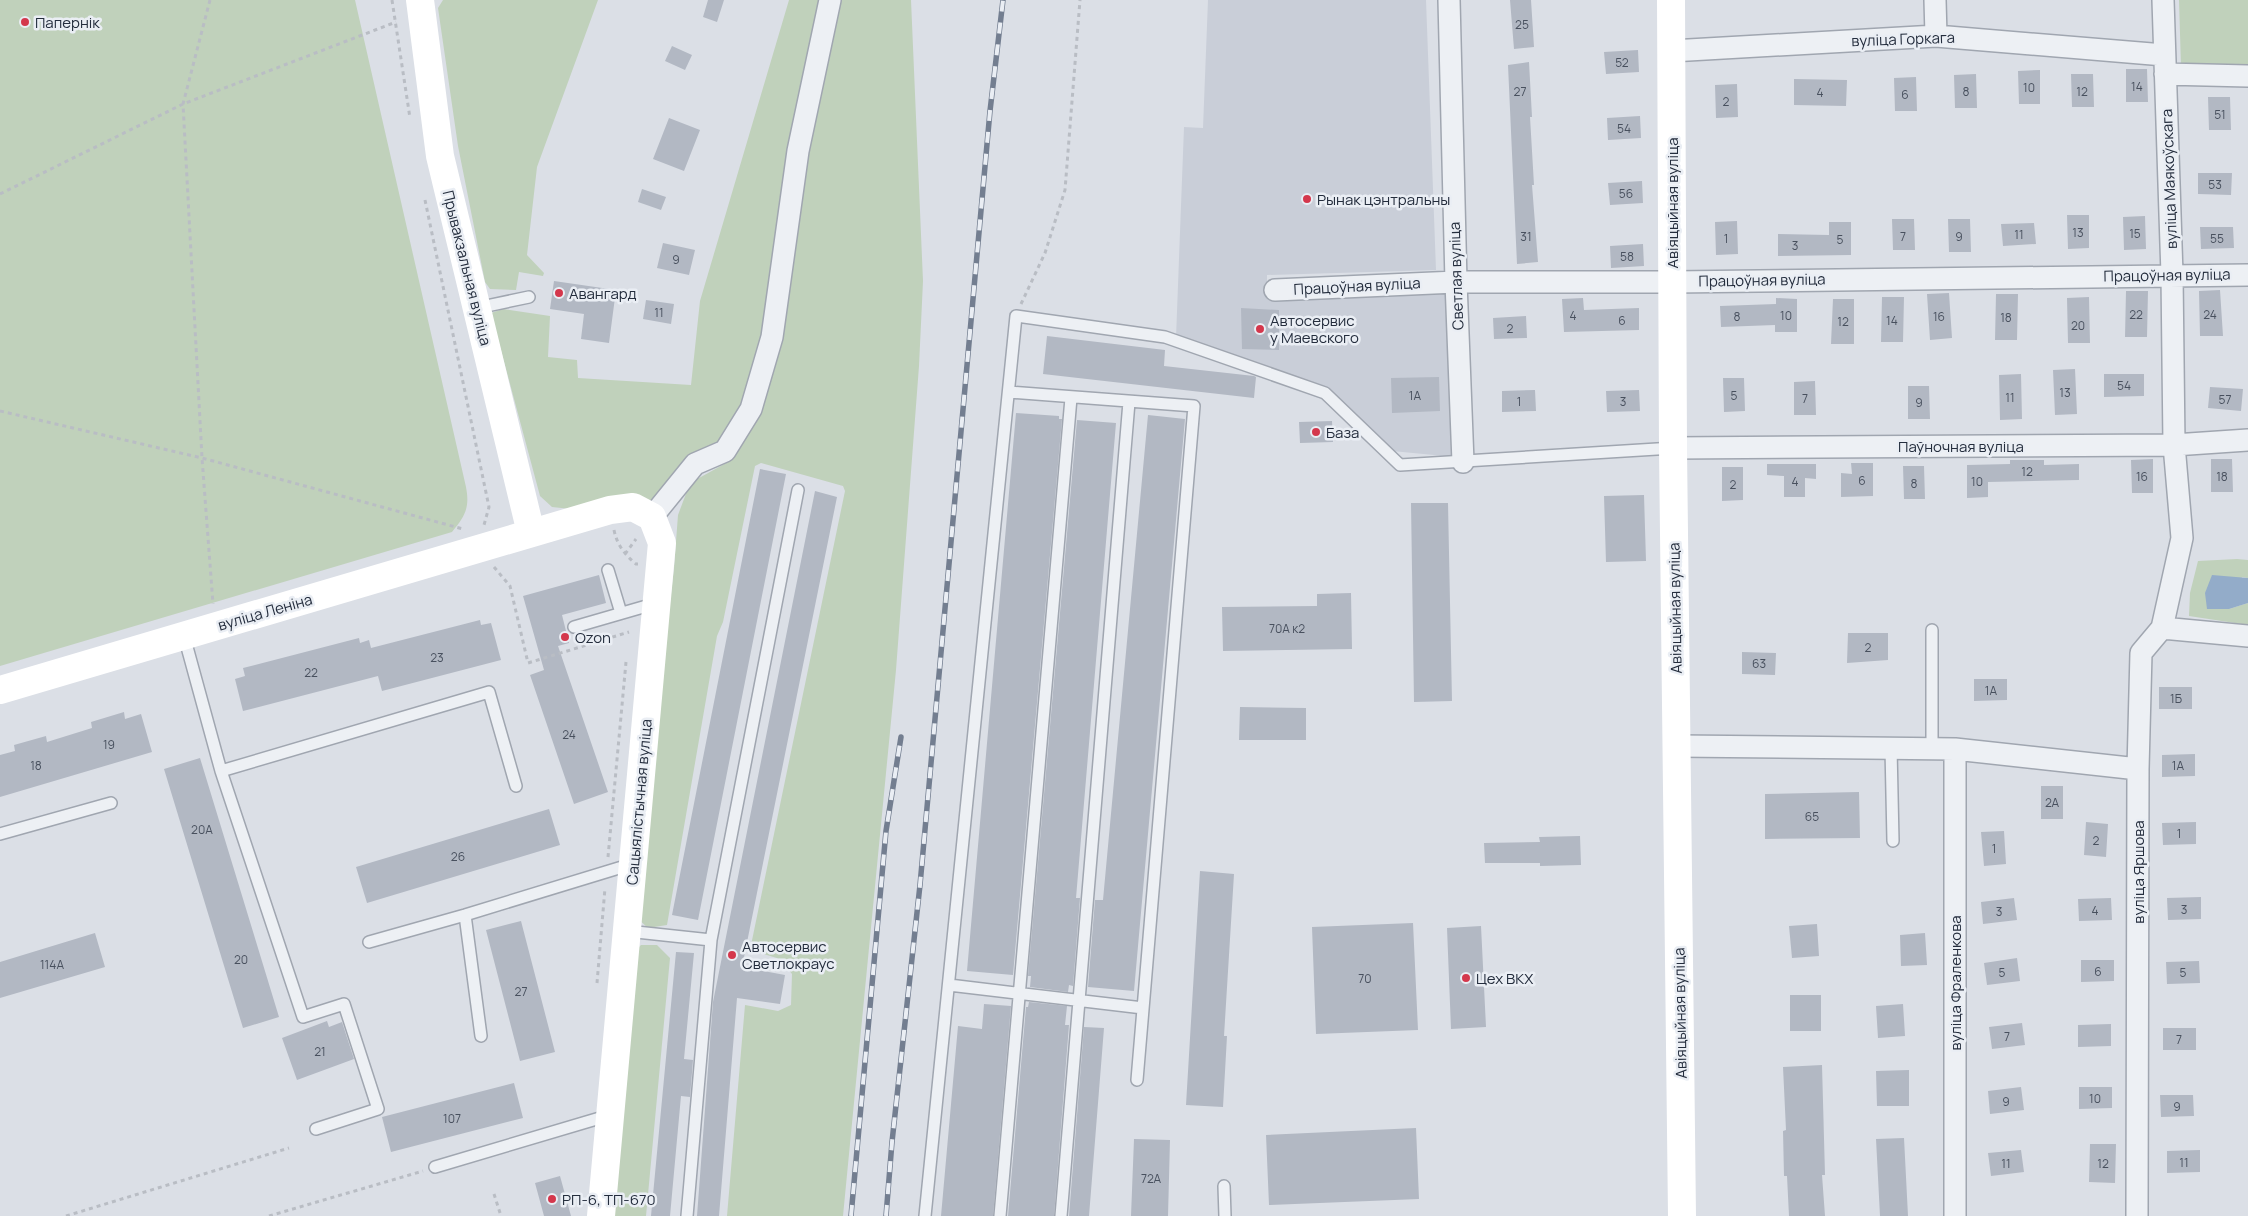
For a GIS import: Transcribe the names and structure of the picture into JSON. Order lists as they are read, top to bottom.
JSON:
{
  "streets": {
    "street": [
      "вуліца Горкага",
      "вуліца Маякоўскага",
      "Авіяцыйная вуліца",
      "Прывакзальная вуліца",
      "Працоўная вуліца",
      "Светлая вуліца",
      "Паўночная вуліца",
      "вуліца Леніна",
      "Сацыялістычная вуліца",
      "вуліца Яршова",
      "вуліца Фраленкова"
    ]
  },
  "crossings": [
    ["вуліца Горкага", "вуліца Маякоўскага"],
    ["вуліца Горкага", "Авіяцыйная вуліца"],
    ["вуліца Маякоўскага", "Працоўная вуліца"],
    ["вуліца Маякоўскага", "Паўночная вуліца"],
    ["вуліца Маякоўскага", "вуліца Яршова"],
    ["Авіяцыйная вуліца", "Працоўная вуліца"],
    ["Авіяцыйная вуліца", "Паўночная вуліца"],
    ["Прывакзальная вуліца", "вуліца Леніна"],
    ["Працоўная вуліца", "Светлая вуліца"]
  ],
  "places": [
    "Папернік",
    "Рынак цэнтральны",
    "Авангард",
    "Автосервис у Маевского",
    "База",
    "Ozon",
    "Автосервис Светлокраус",
    "Цех ВКХ",
    "РП-6, ТП-670"
  ],
  "house_numbers": [
    "25",
    "52",
    "14",
    "10",
    "27",
    "8",
    "12",
    "4",
    "6",
    "2",
    "51",
    "54",
    "53",
    "56",
    "13",
    "15",
    "11",
    "31",
    "7",
    "9",
    "1",
    "55",
    "5",
    "3",
    "58",
    "9",
    "11",
    "22",
    "24",
    "4",
    "10",
    "8",
    "16",
    "18",
    "6",
    "14",
    "12",
    "20",
    "2",
    "54",
    "13",
    "1А",
    "5",
    "11",
    "7",
    "57",
    "1",
    "3",
    "9",
    "12",
    "16",
    "18",
    "6",
    "4",
    "10",
    "8",
    "2",
    "70А к2",
    "2",
    "23",
    "63",
    "22",
    "1А",
    "1Б",
    "24",
    "19",
    "18",
    "1А",
    "2А",
    "65",
    "20А",
    "1",
    "2",
    "1",
    "26",
    "3",
    "4",
    "3",
    "20",
    "114А",
    "6",
    "5",
    "5",
    "70",
    "27",
    "7",
    "7",
    "21",
    "10",
    "9",
    "9",
    "107",
    "11",
    "11",
    "12",
    "72А"
  ]
}
